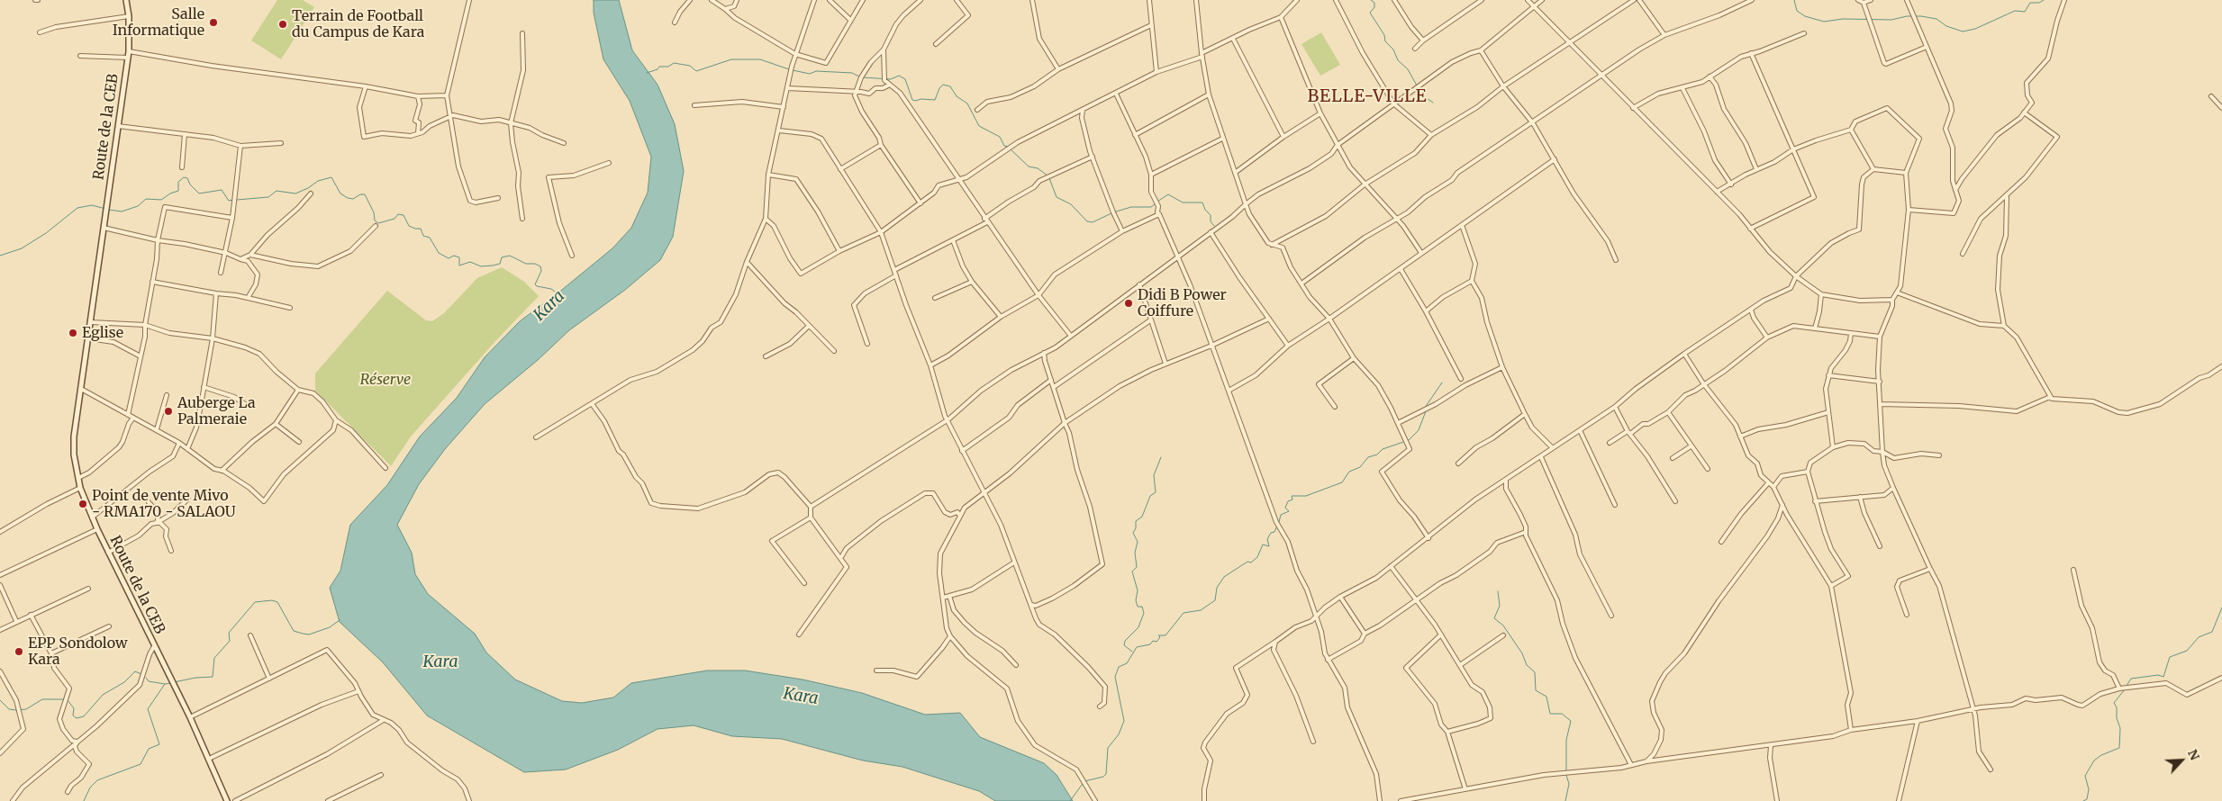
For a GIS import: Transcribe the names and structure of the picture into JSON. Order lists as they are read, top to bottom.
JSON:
{
  "streets": {
    "main road": ["Route de la CEB"]
  },
  "districts": ["BELLE-VILLE"],
  "water": ["Kara"],
  "parks": ["Réserve"],
  "places": [
    "Salle Informatique",
    "Terrain de Football du Campus de Kara",
    "Didi B Power Coiffure",
    "Eglise",
    "Auberge La Palmeraie",
    "Point de vente Mivo - RMA170 - SALAOU",
    "EPP Sondolow Kara"
  ],
  "north": "top right"
}
